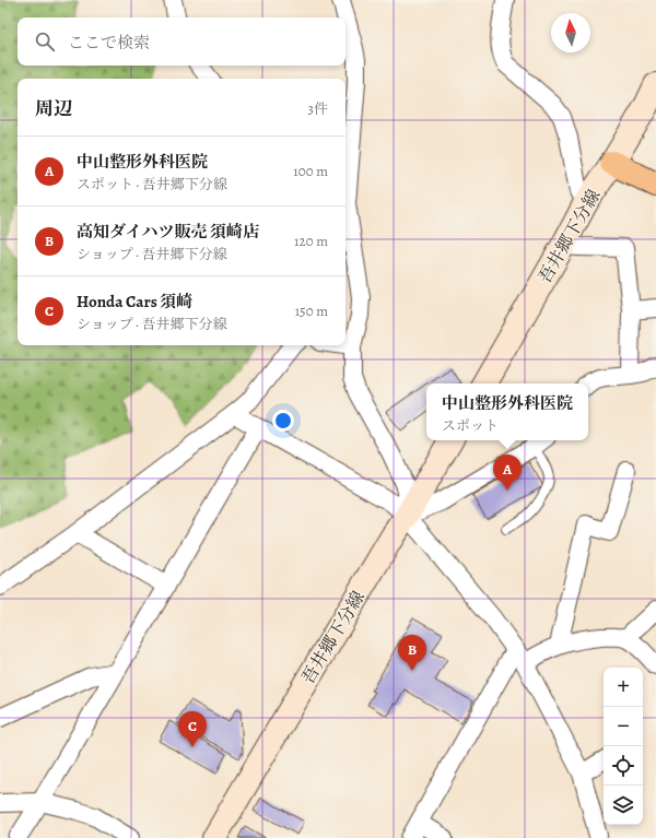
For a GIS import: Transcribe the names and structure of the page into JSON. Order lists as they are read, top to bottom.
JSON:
{
  "streets": {
    "main road": ["吾井郷下分線"]
  },
  "north": "top",
  "page": {
    "search": "ここで検索",
    "heading": ["周辺", "3件"],
    "list": [
      {
        "mark": "A",
        "name": "中山整形外科医院",
        "note": "スポット · 吾井郷下分線",
        "value": "100 m"
      },
      {
        "mark": "B",
        "name": "高知ダイハツ販売 須崎店",
        "note": "ショップ · 吾井郷下分線",
        "value": "120 m"
      },
      {
        "mark": "C",
        "name": "Honda Cars 須崎",
        "note": "ショップ · 吾井郷下分線",
        "value": "150 m"
      }
    ],
    "popup": ["中山整形外科医院", "スポット"],
    "pins": ["A", "B", "C"],
    "map_buttons": ["+", "−"]
  }
}
